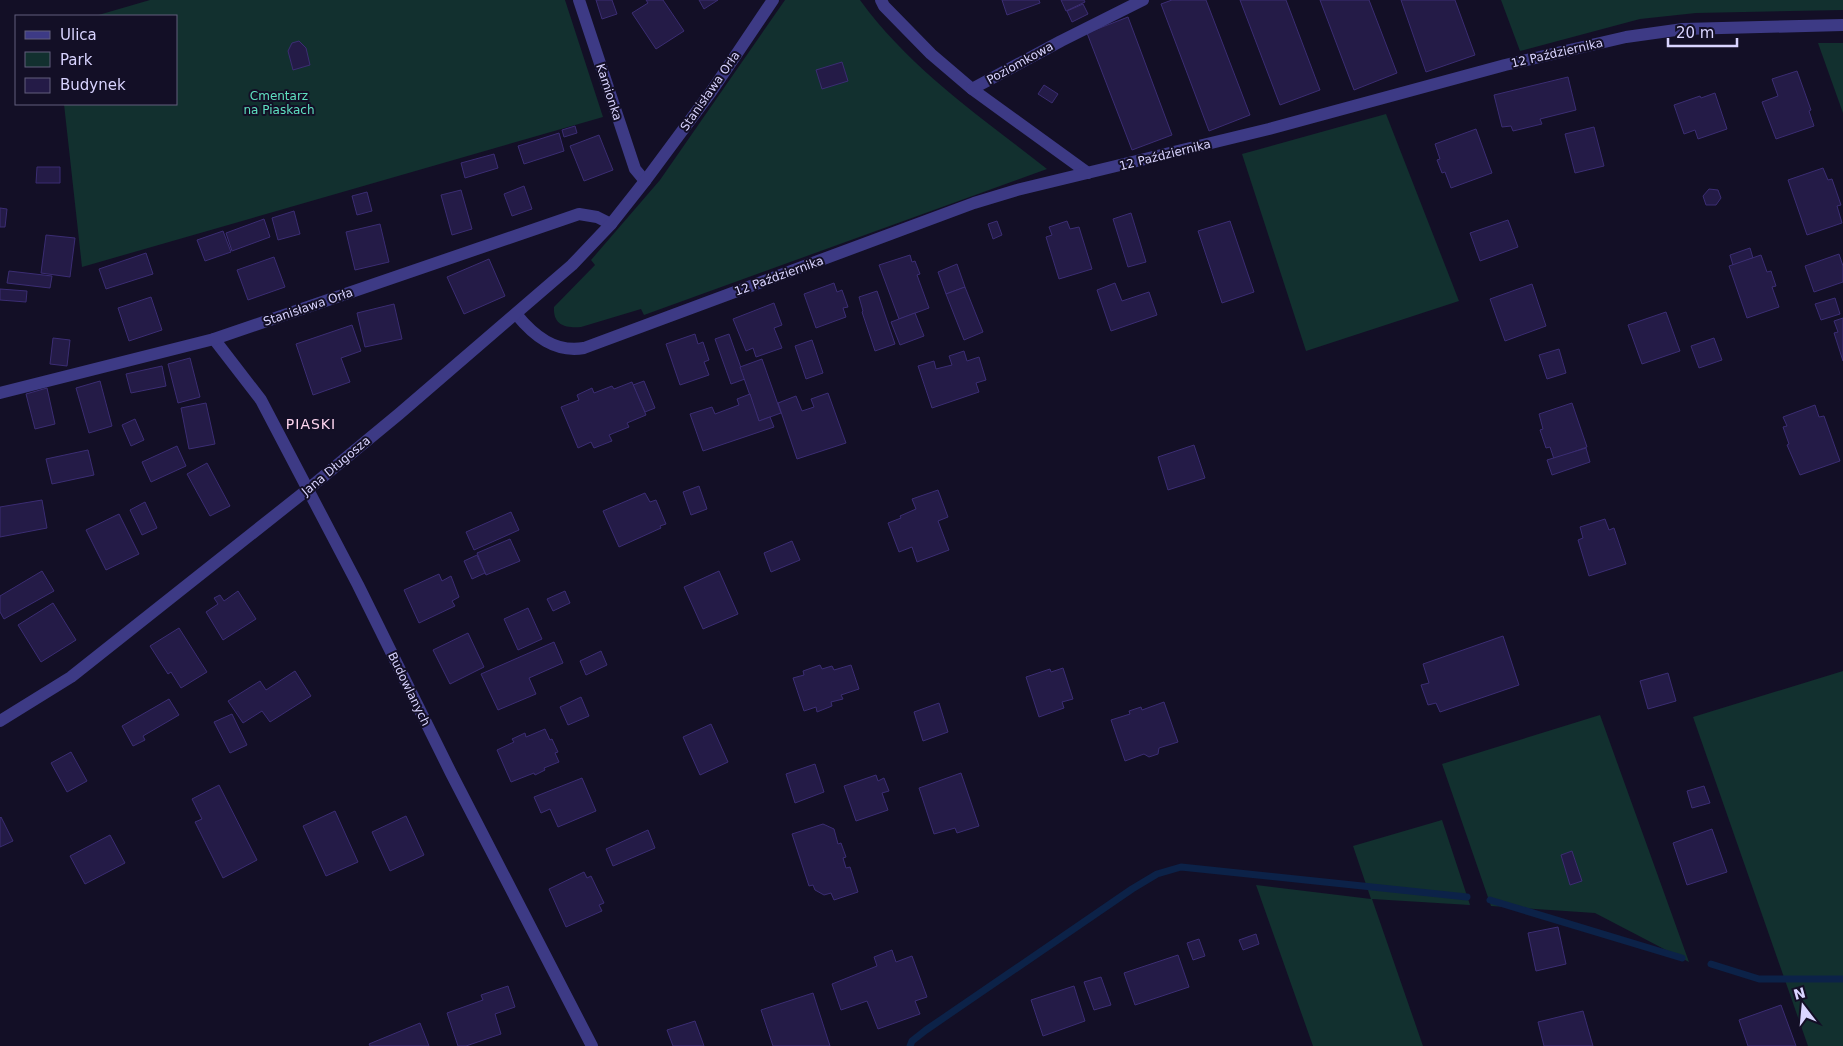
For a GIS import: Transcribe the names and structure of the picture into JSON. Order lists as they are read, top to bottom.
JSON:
{
  "streets": {
    "street": [
      "12 Października",
      "Poziomkowa",
      "Stanisława Orła",
      "Kamionka",
      "Jana Długosza",
      "Budowlanych"
    ]
  },
  "crossings": [
    ["12 Października", "Poziomkowa"],
    ["12 Października", "Jana Długosza"],
    ["Stanisława Orła", "Kamionka"],
    ["Stanisława Orła", "Jana Długosza"],
    ["Stanisława Orła", "Budowlanych"],
    ["Kamionka", "Jana Długosza"],
    ["Jana Długosza", "Budowlanych"]
  ],
  "districts": ["PIASKI"],
  "parks": ["Cmentarz na Piaskach"],
  "legend": ["Ulica", "Park", "Budynek"],
  "scale_bar": "20 m",
  "north": "top"
}
